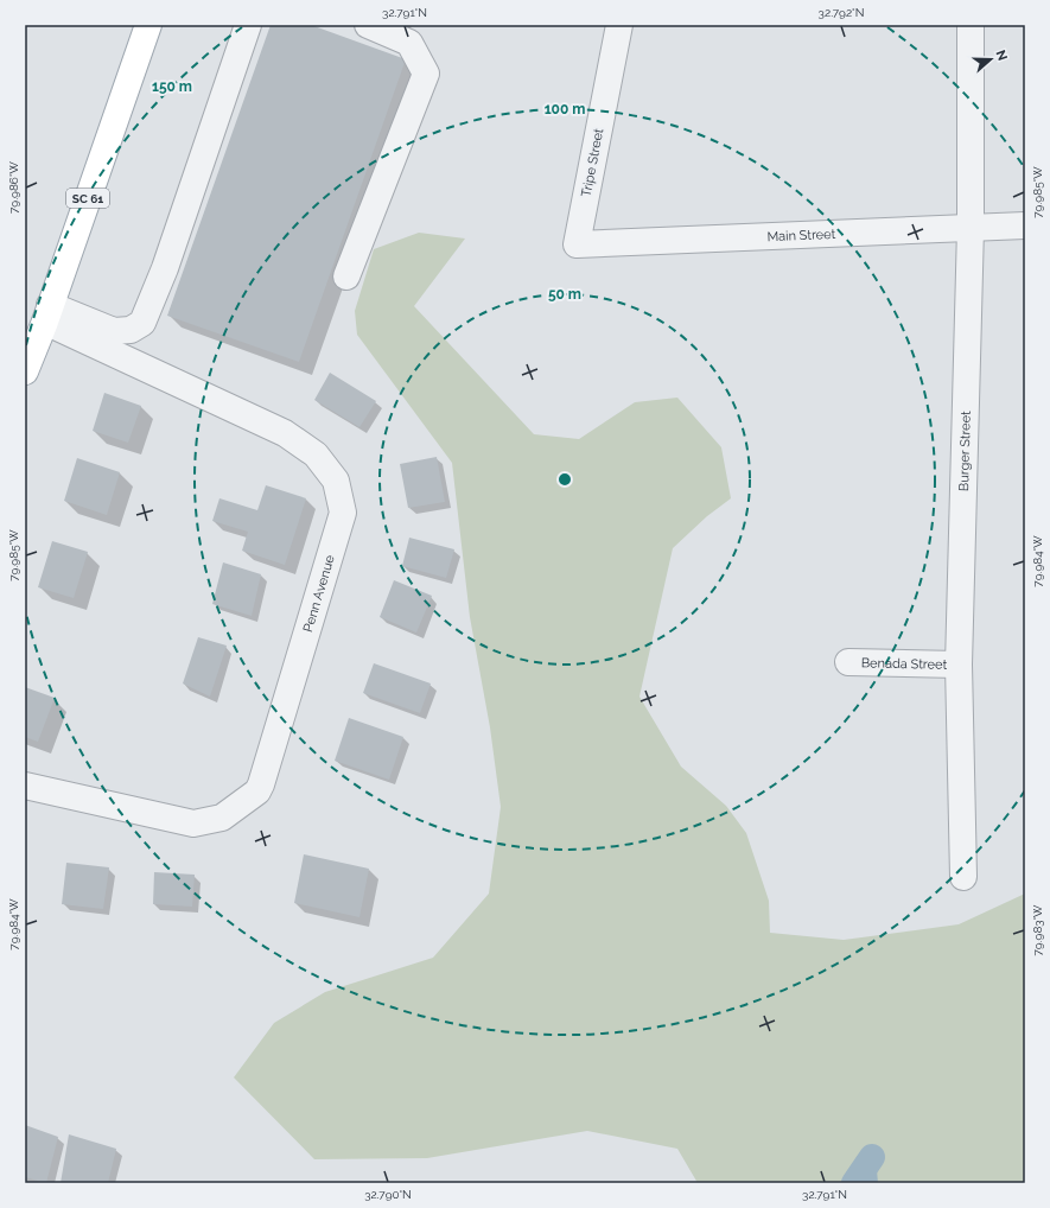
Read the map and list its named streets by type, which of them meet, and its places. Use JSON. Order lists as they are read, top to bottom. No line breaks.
{"streets":{"main road":["SC 61"],"street":["Tripe Street","Main Street","Burger Street","Penn Avenue","Benada Street"]},"crossings":[["Tripe Street","Main Street"],["SC 61","Penn Avenue"],["Main Street","Burger Street"],["Burger Street","Benada Street"]],"north":"right","coordinates":["32.791°N","32.792°N","79.986°W","79.985°W","79.984°W","79.983°W","32.790°N"],"rings":["150 m","100 m","50 m"]}
